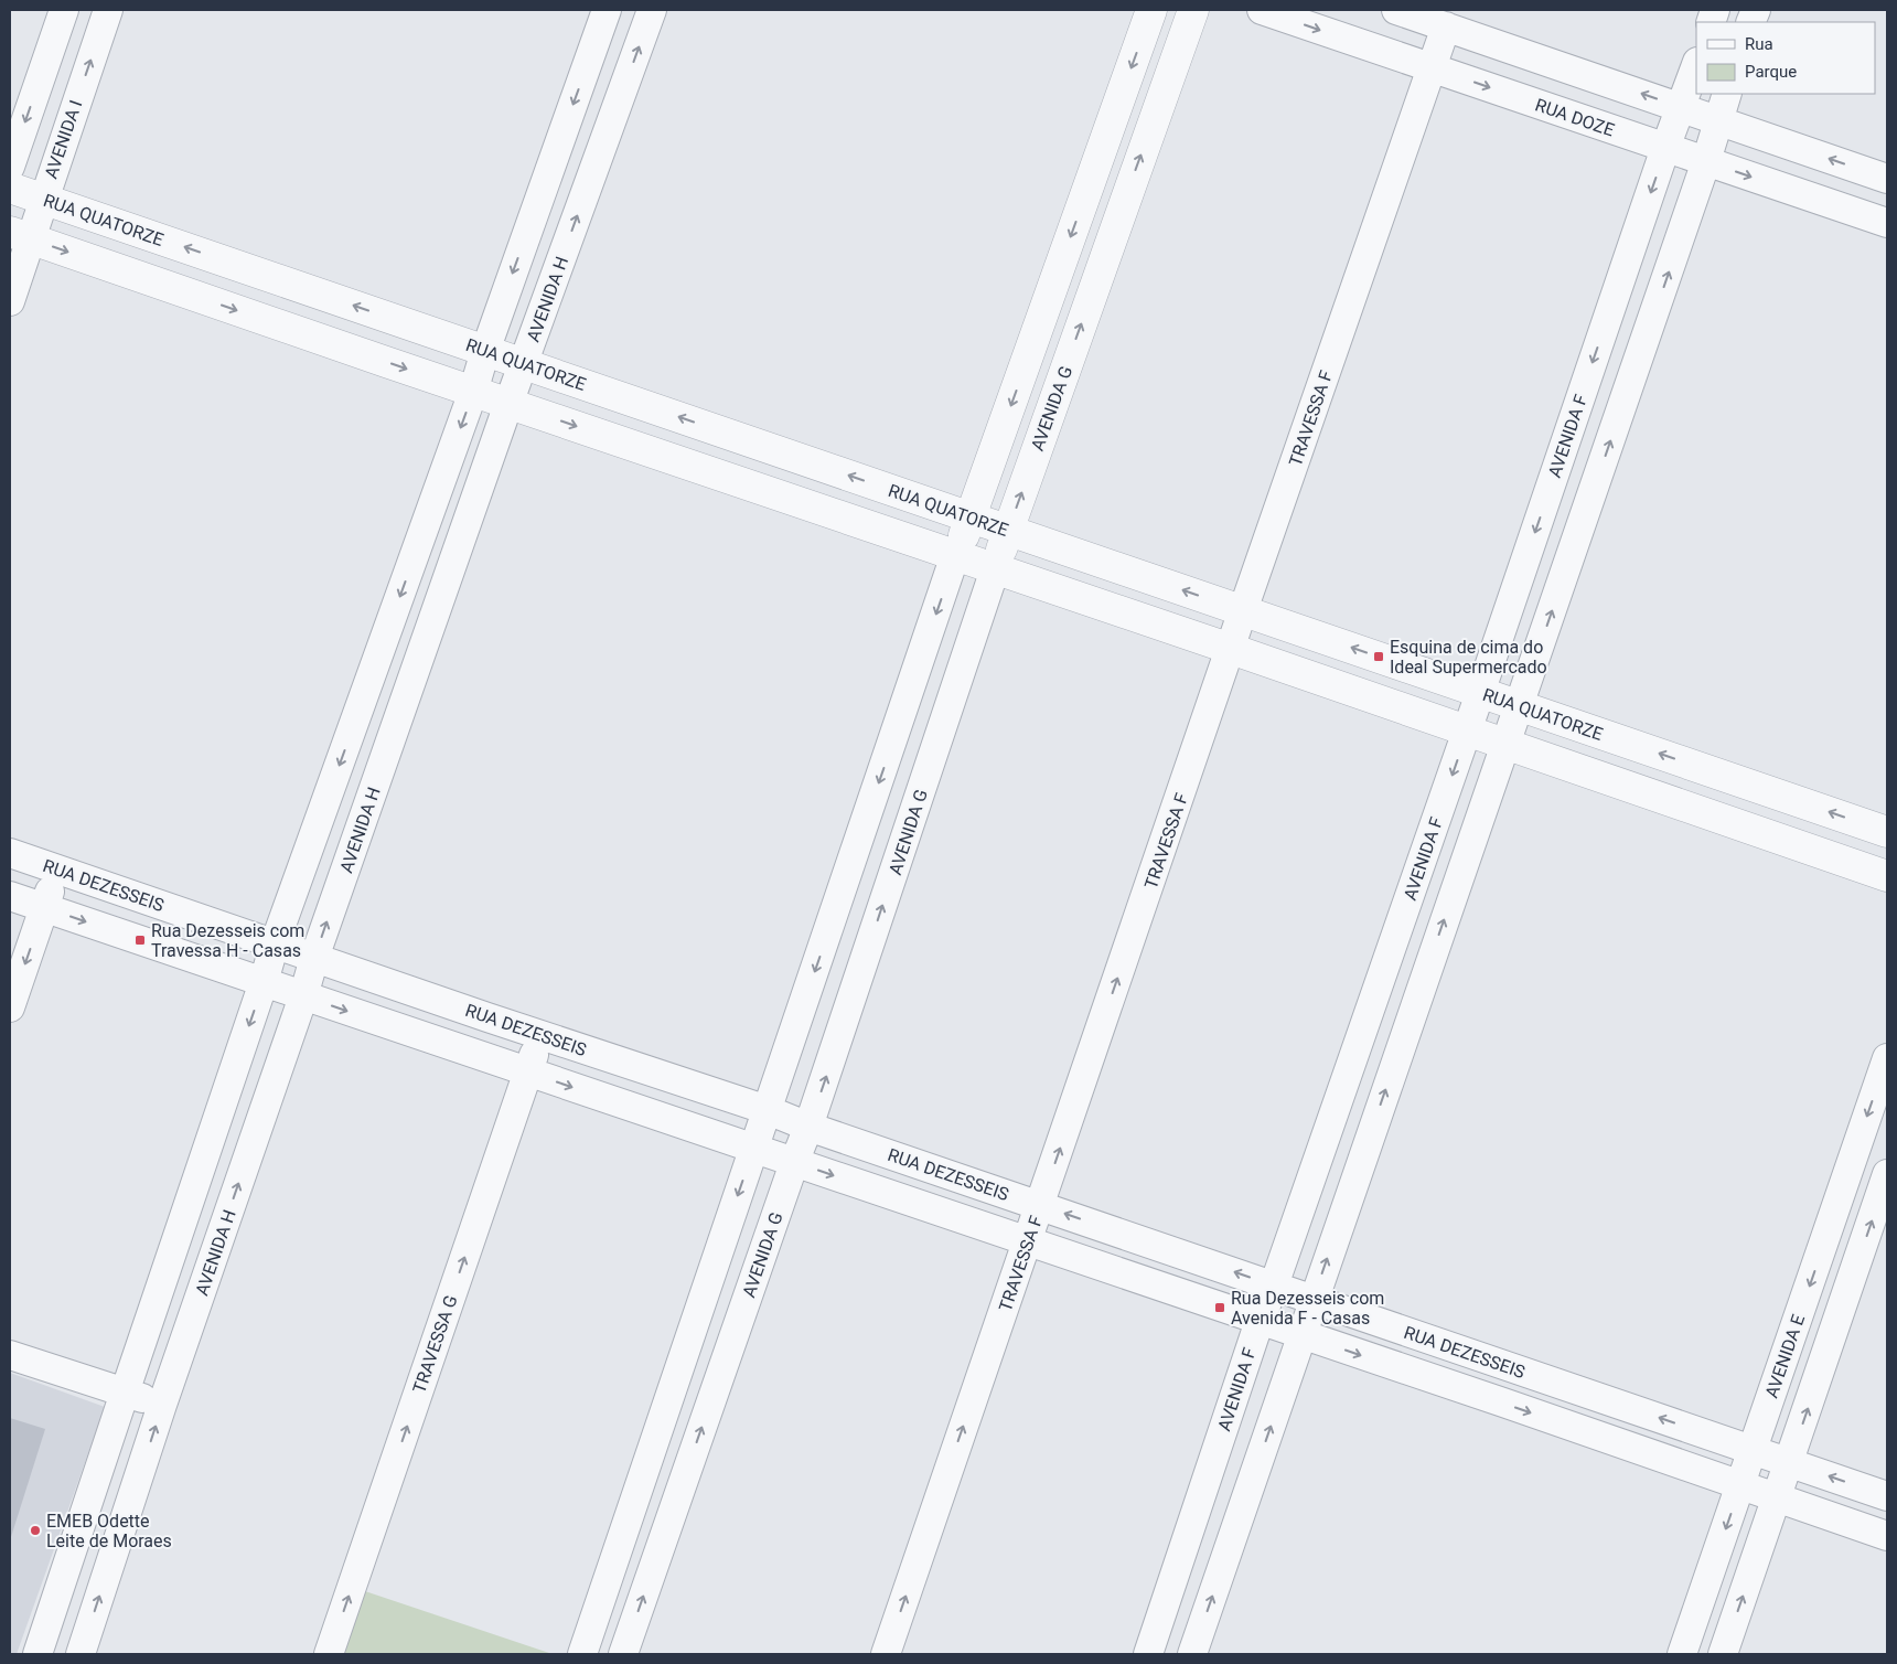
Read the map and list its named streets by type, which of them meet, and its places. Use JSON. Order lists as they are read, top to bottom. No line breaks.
{"streets":{"street":["RUA DOZE","AVENIDA I","RUA QUATORZE","AVENIDA H","AVENIDA G","TRAVESSA F","AVENIDA F","RUA DEZESSEIS","TRAVESSA G","AVENIDA E"]},"crossings":[["RUA DOZE","TRAVESSA F"],["RUA DOZE","AVENIDA F"],["AVENIDA I","RUA QUATORZE"],["RUA QUATORZE","AVENIDA H"],["RUA QUATORZE","AVENIDA G"],["RUA QUATORZE","TRAVESSA F"],["RUA QUATORZE","AVENIDA F"],["AVENIDA H","RUA DEZESSEIS"],["AVENIDA G","RUA DEZESSEIS"],["TRAVESSA F","RUA DEZESSEIS"],["AVENIDA F","RUA DEZESSEIS"],["RUA DEZESSEIS","TRAVESSA G"],["RUA DEZESSEIS","AVENIDA E"]],"one_way":["TRAVESSA F"],"places":{"transit":["Esquina de cima do Ideal Supermercado","Rua Dezesseis com Travessa H - Casas","Rua Dezesseis com Avenida F - Casas"],"other":["EMEB Odette Leite de Moraes"]},"legend":["Rua","Parque"]}
